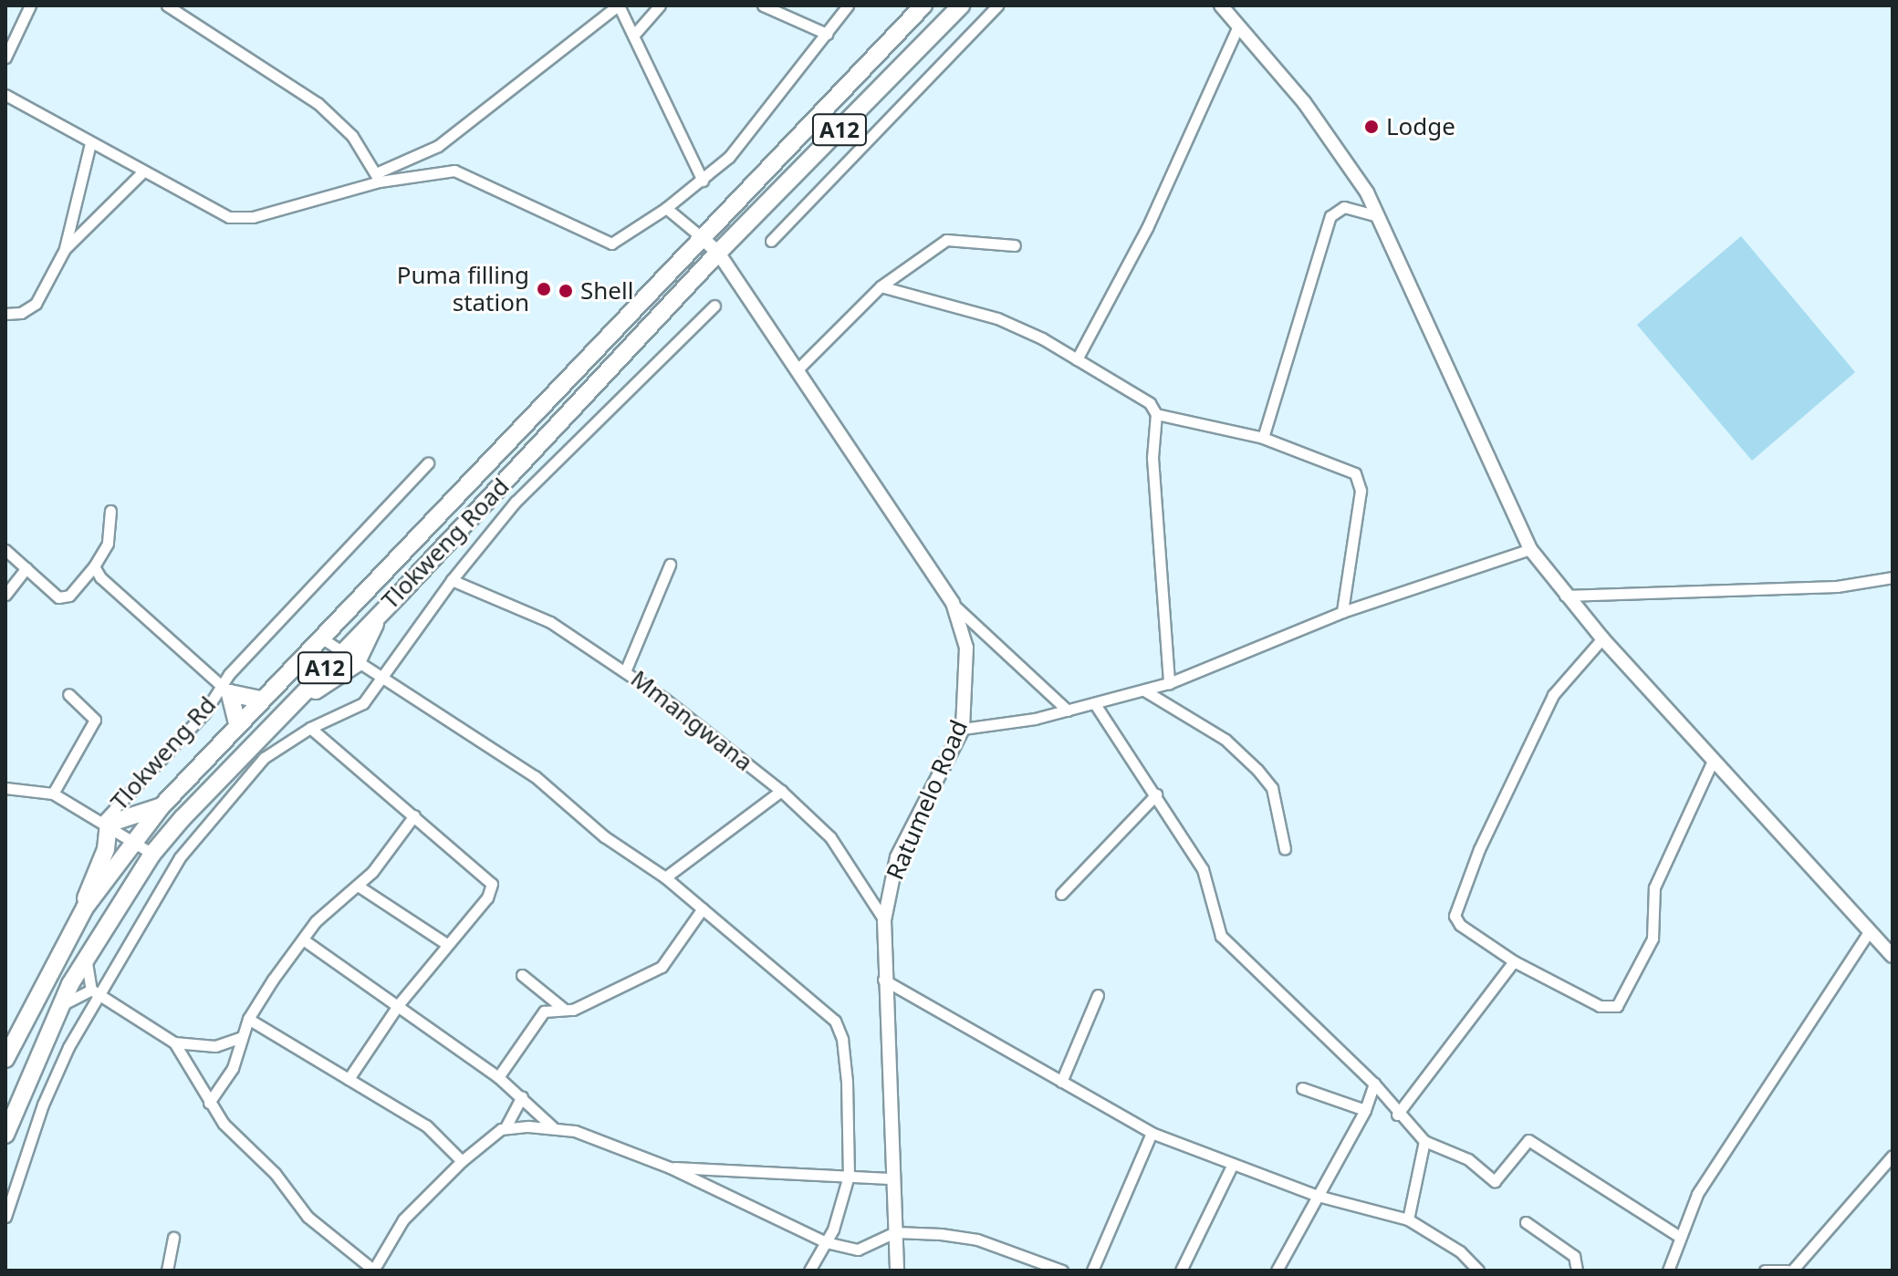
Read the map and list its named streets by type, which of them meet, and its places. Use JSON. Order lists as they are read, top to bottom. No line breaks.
{"streets":{"main road":["A12","Tlokweng Road"],"street":["Mmangwana","Tlokweng Rd","Ratumelo Road"]},"crossings":[["Tlokweng Road","Ratumelo Road"],["Mmangwana","Ratumelo Road"]],"places":["Lodge","Puma filling station","Shell"]}
